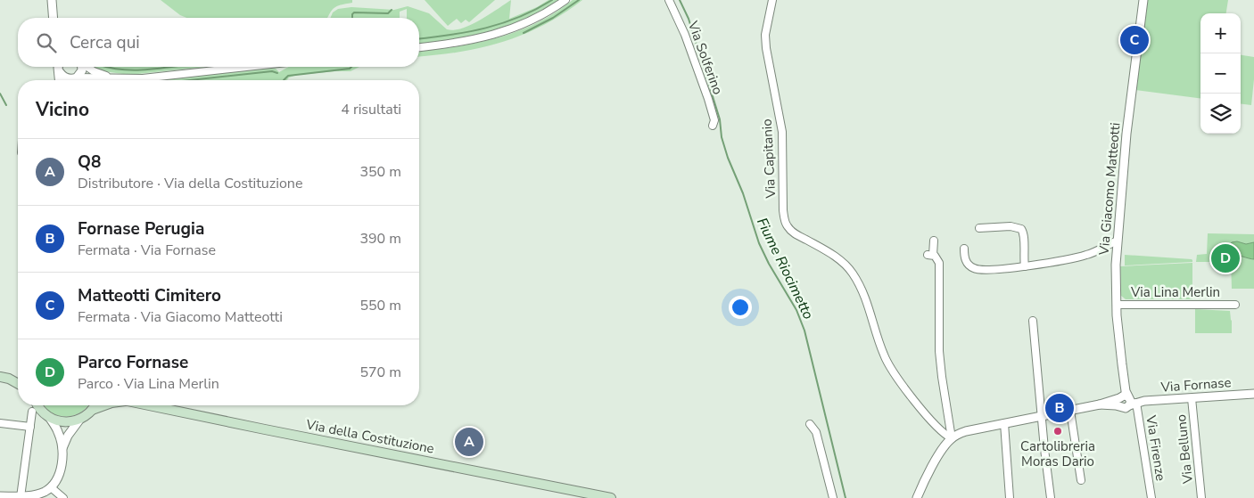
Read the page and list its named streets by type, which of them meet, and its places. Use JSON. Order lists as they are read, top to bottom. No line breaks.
{"streets":{"main road":["Via della Costituzione"],"street":["Via Solferino","Via Capitanio","Via Giacomo Matteotti","Via Lina Merlin","Via Fornase","Via Firenze","Via Belluno"]},"crossings":[["Via Capitanio","Via Fornase"],["Via Giacomo Matteotti","Via Lina Merlin"],["Via Giacomo Matteotti","Via Fornase"],["Via Giacomo Matteotti","Via Firenze"],["Via Fornase","Via Firenze"],["Via Fornase","Via Belluno"]],"water":["Fiume Riocimetto"],"places":["Cartolibreria Moras Dario"],"page":{"map_buttons":["+","−"],"search":"Cerca qui","pins":["C","D","B","A"],"heading":["Vicino","4 risultati"],"list":[{"mark":"A","name":"Q8","note":"Distributore · Via della Costituzione","value":"350 m"},{"mark":"B","name":"Fornase Perugia","note":"Fermata · Via Fornase","value":"390 m"},{"mark":"C","name":"Matteotti Cimitero","note":"Fermata · Via Giacomo Matteotti","value":"550 m"},{"mark":"D","name":"Parco Fornase","note":"Parco · Via Lina Merlin","value":"570 m"}]}}
